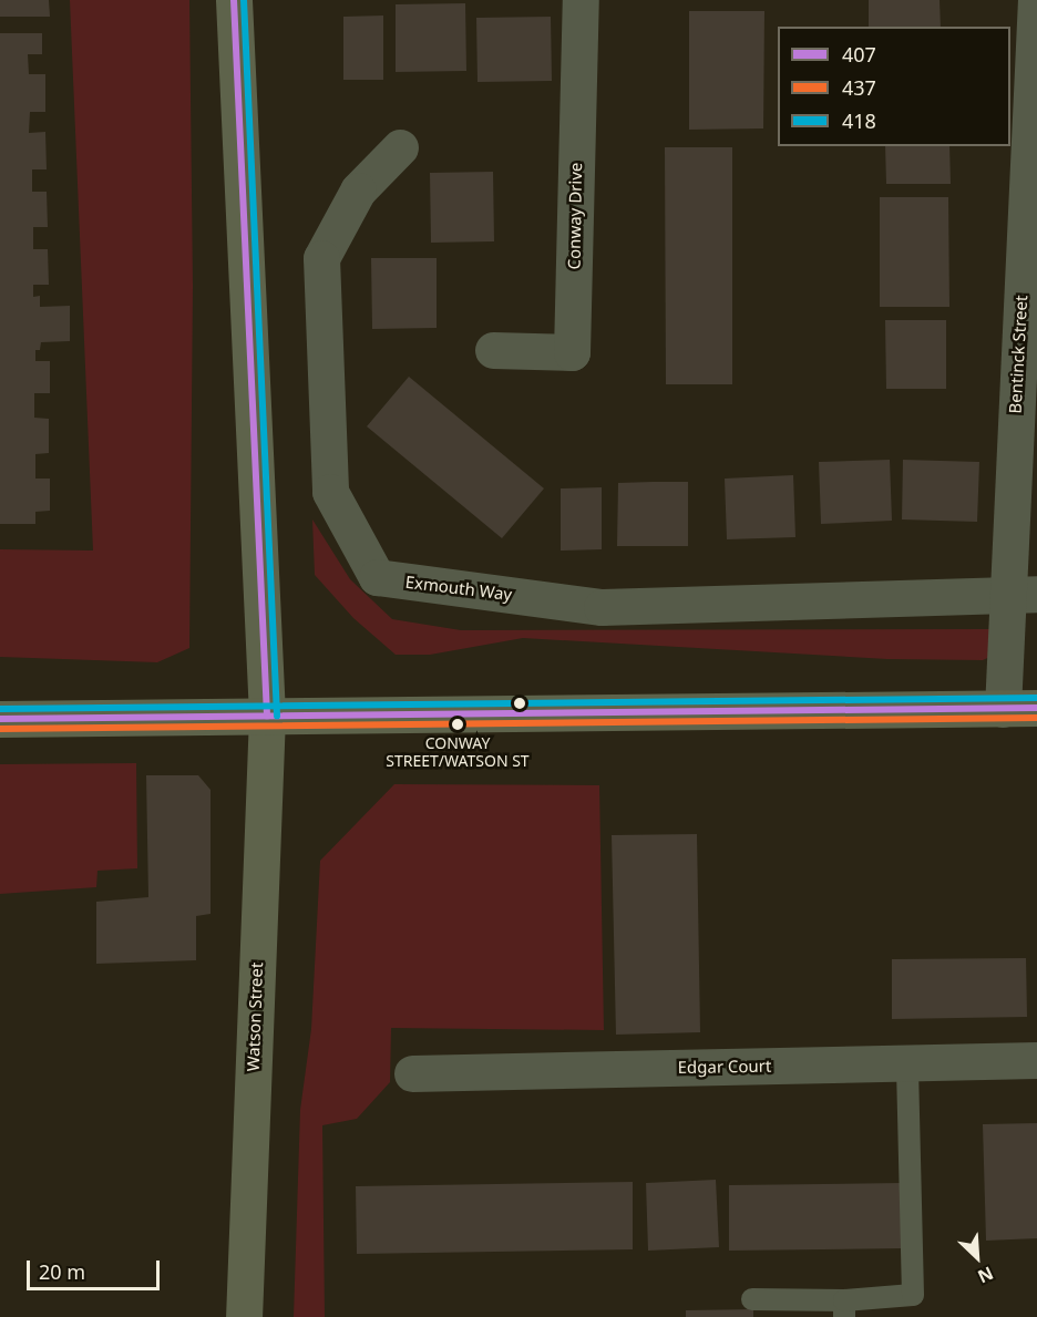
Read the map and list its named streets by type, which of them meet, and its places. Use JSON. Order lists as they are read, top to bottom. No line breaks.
{"streets":{"main road":["Watson Street"],"street":["Conway Drive","Bentinck Street","Exmouth Way","Edgar Court"]},"crossings":[["Bentinck Street","Exmouth Way"]],"places":["CONWAY STREET/WATSON ST"],"lines":["transit line 407","transit line 418","transit line 437"],"legend":["407","437","418"],"scale_bar":"20 m","north":"bottom right"}
